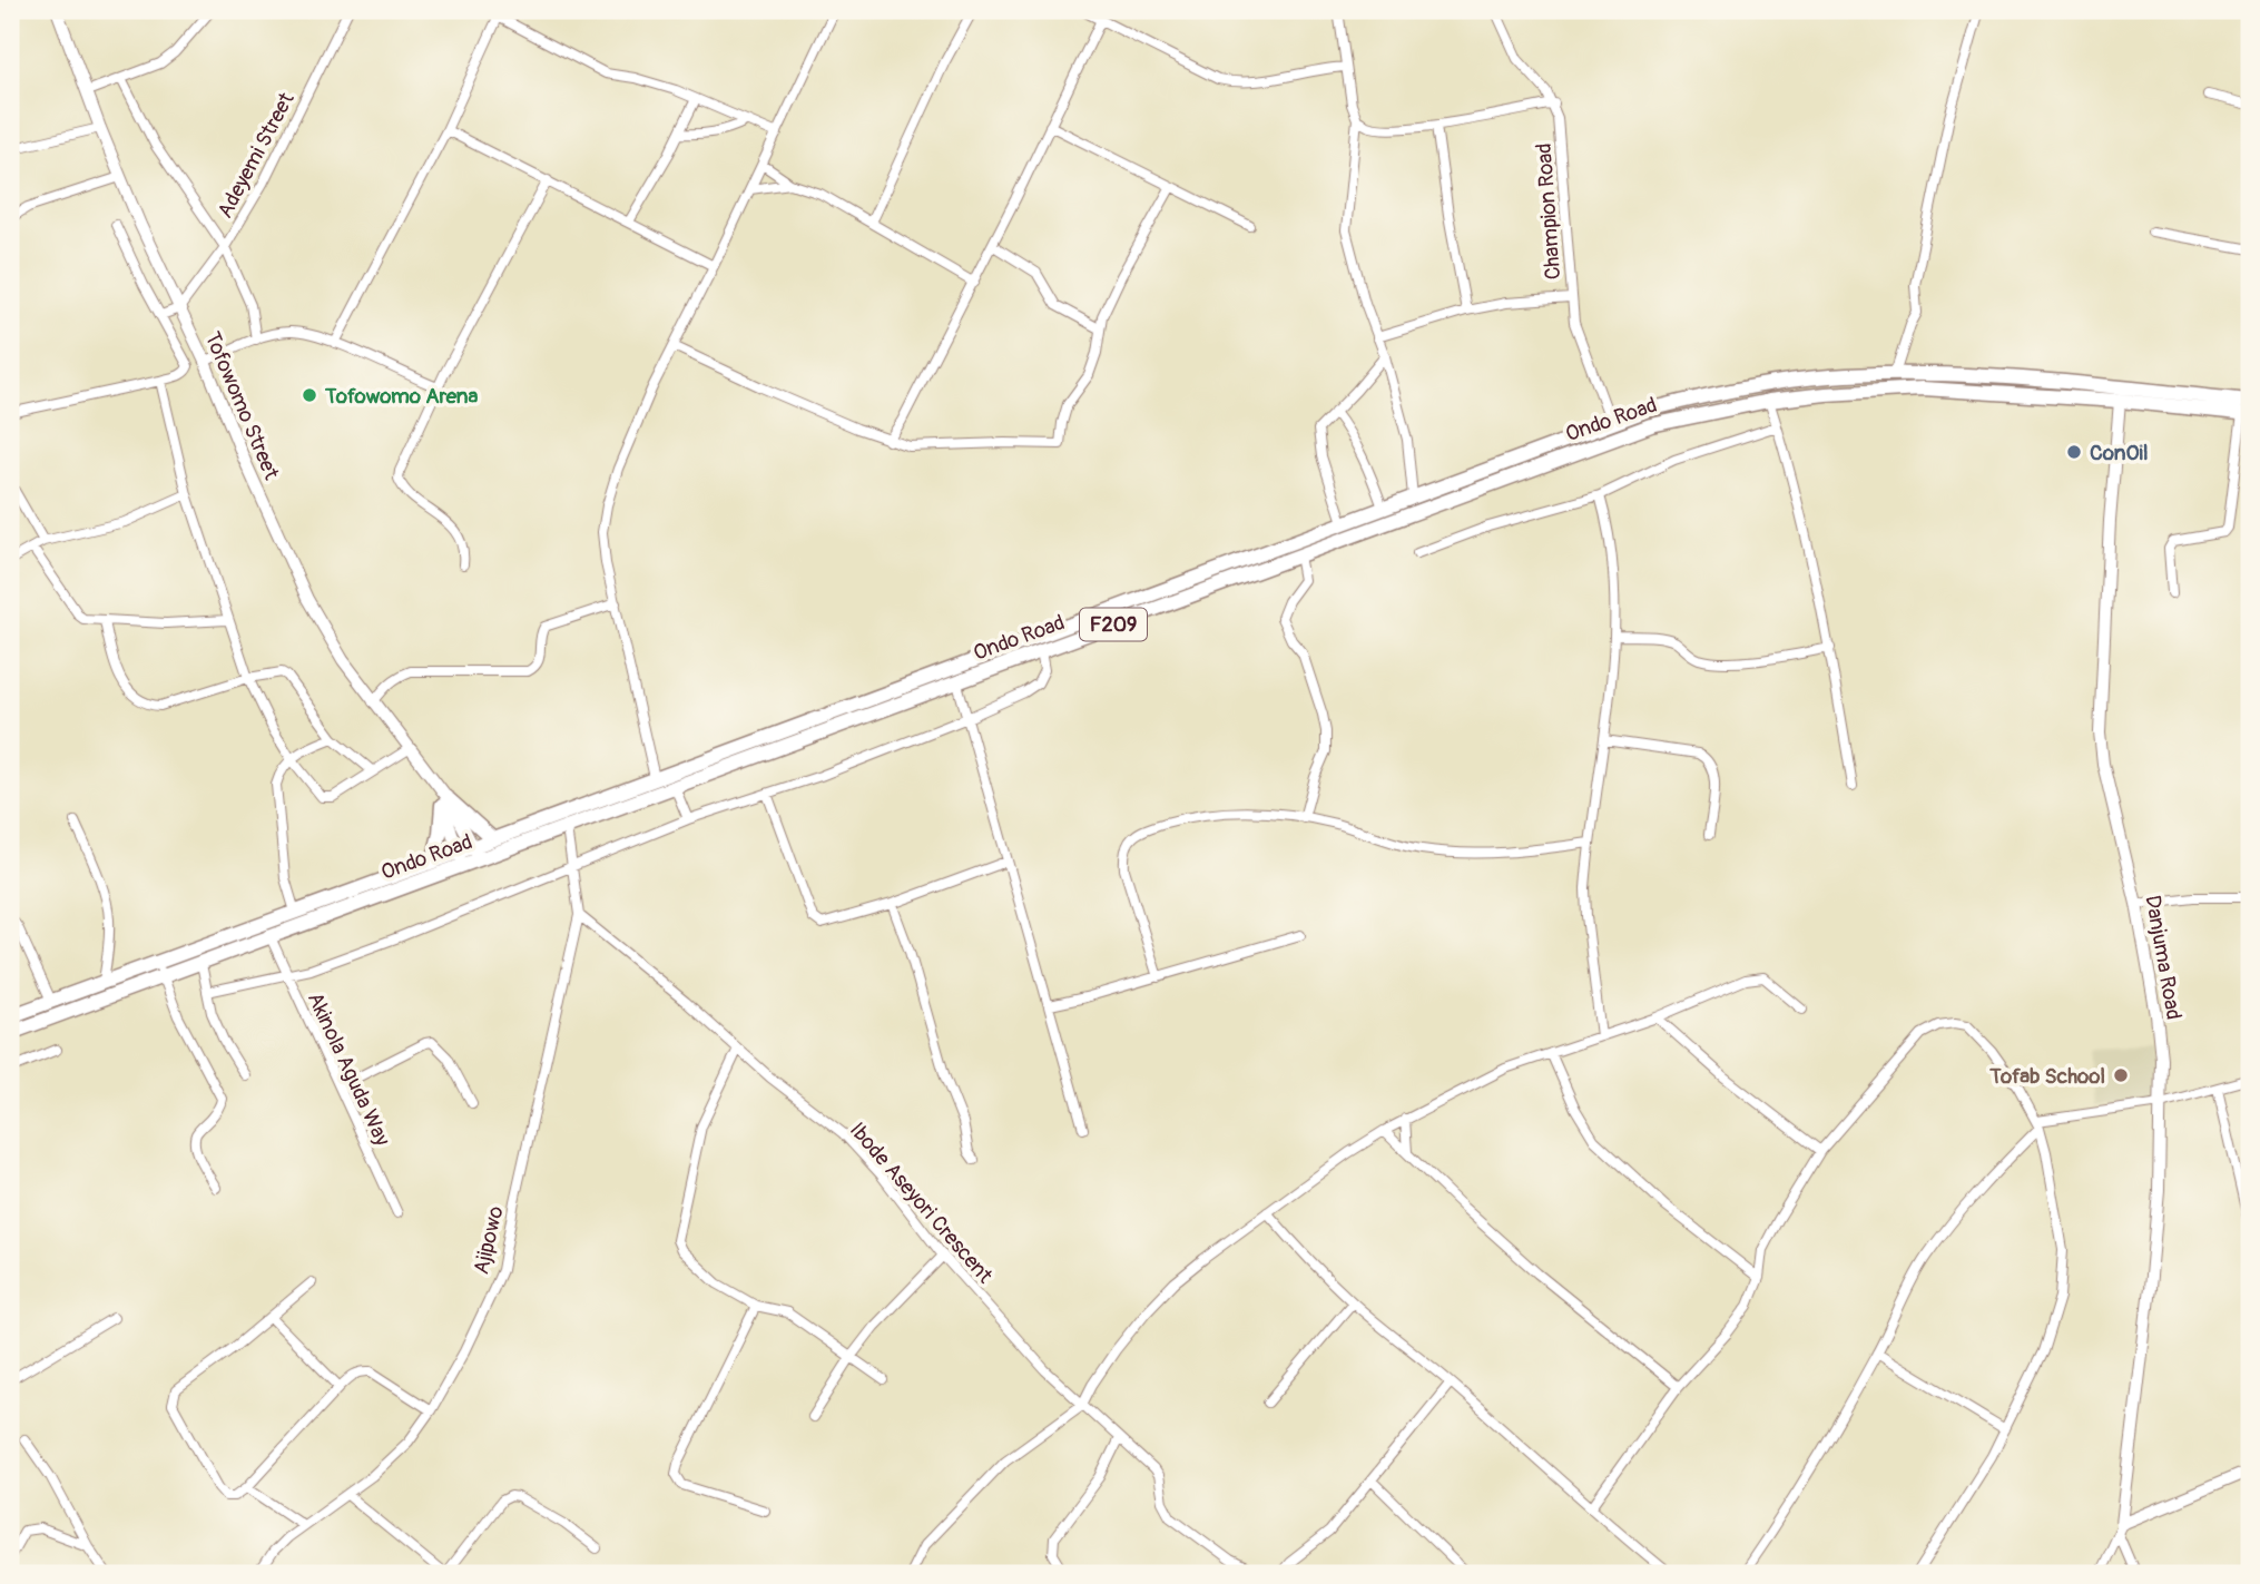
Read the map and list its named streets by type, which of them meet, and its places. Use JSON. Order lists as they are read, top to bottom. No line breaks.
{"streets":{"main road":["Ondo Road","F209"],"street":["Adeyemi Street","Champion Road","Tofowomo Street","Danjuma Road","Akinola Aguda Way","Ibode Aseyori Crescent","Ajipowo"]},"crossings":[["Adeyemi Street","Tofowomo Street"],["Champion Road","Ondo Road"],["Tofowomo Street","Ondo Road"],["Ondo Road","Danjuma Road"],["Ondo Road","Akinola Aguda Way"],["Ondo Road","Ajipowo"],["Ibode Aseyori Crescent","Ajipowo"]],"places":["Tofowomo Arena","ConOil","Tofab School"]}
